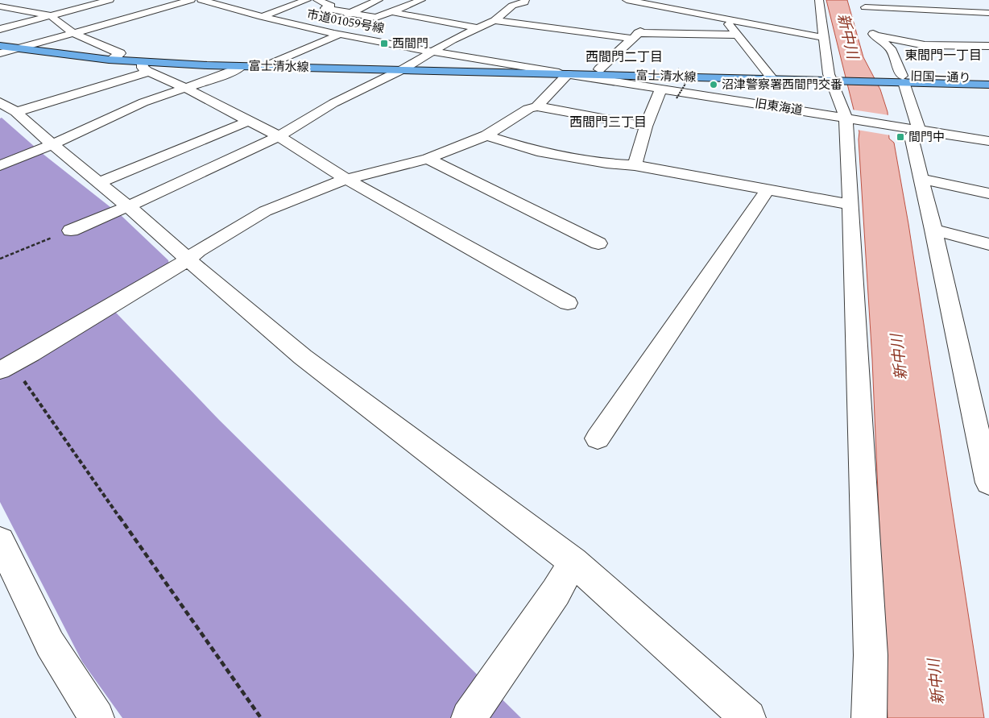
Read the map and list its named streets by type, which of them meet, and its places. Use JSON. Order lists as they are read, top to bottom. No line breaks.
{"streets":{"main road":["富士清水線","旧国一通り"],"street":["市道01059号線","旧東海道"]},"crossings":[["市道01059号線","富士清水線"],["市道01059号線","旧東海道"],["富士清水線","旧国一通り"],["富士清水線","旧東海道"]],"districts":["東間門一丁目","西間門二丁目","西間門三丁目"],"water":["新中川"],"places":{"transit":["西間門","間門中"],"other":["沼津警察署西間門交番"]}}
